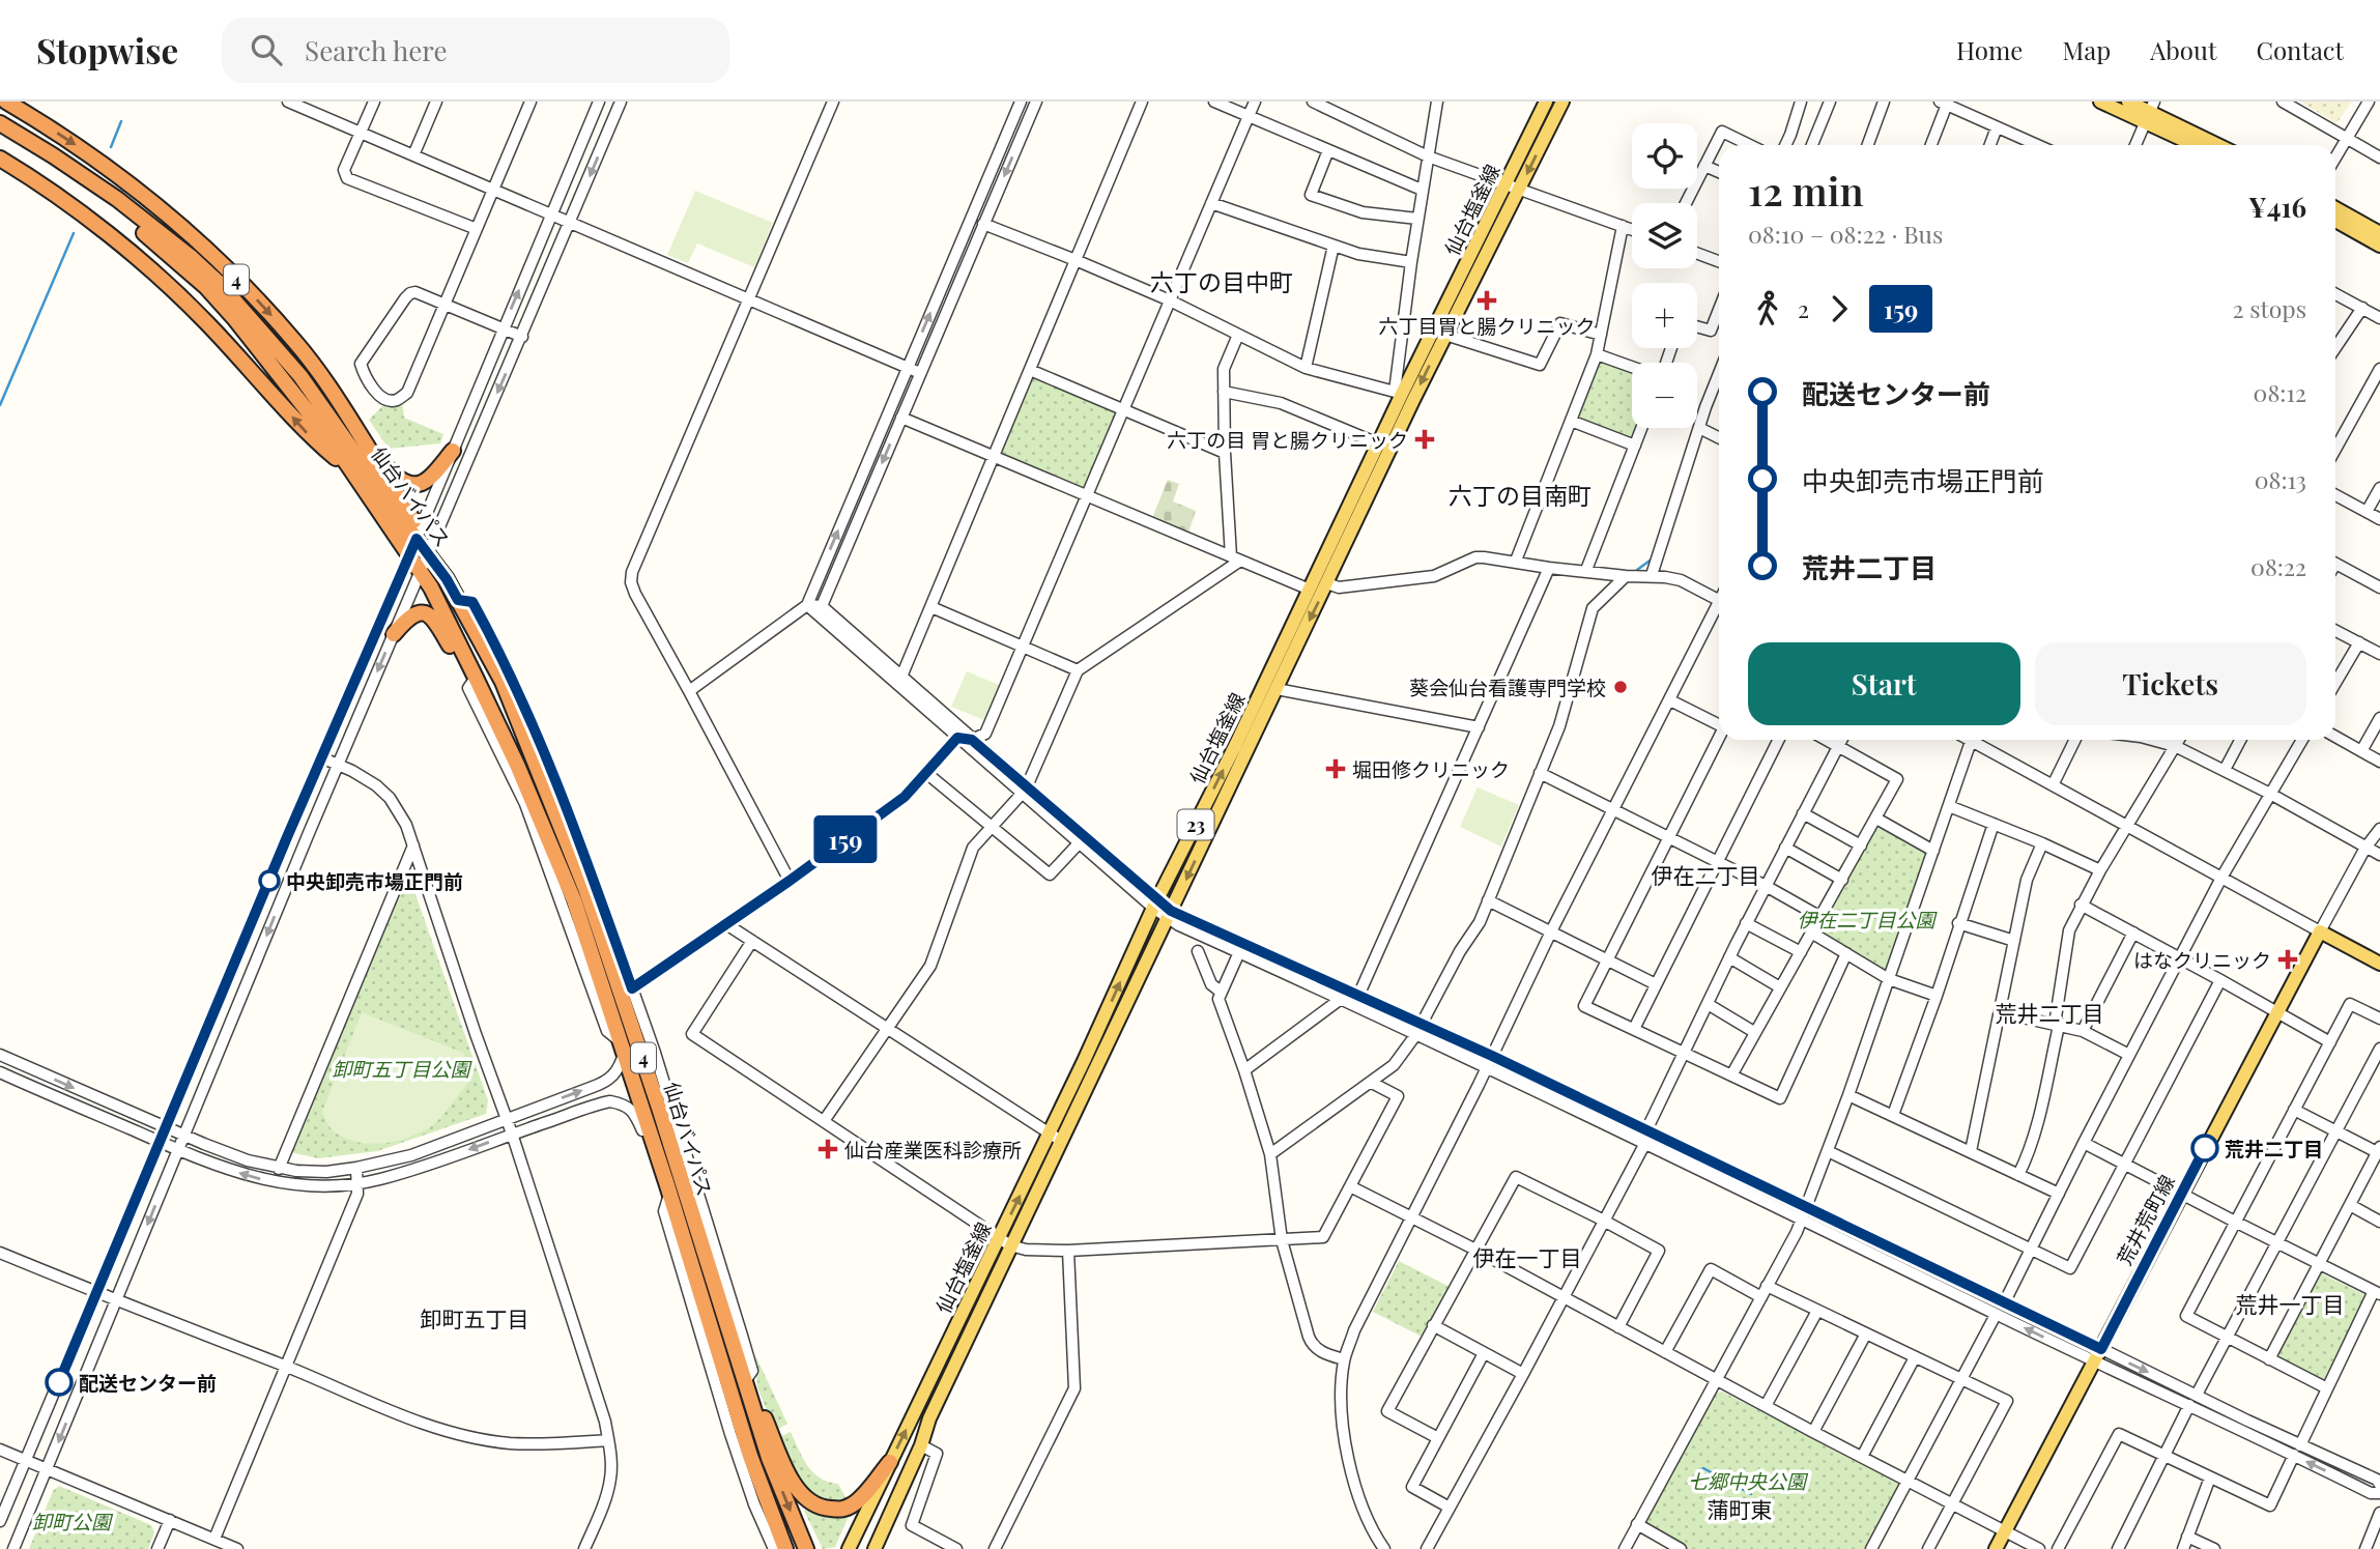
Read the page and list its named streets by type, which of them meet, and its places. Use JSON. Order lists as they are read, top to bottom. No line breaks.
{"streets":{"highway":["4","仙台バイパス"],"main road":["仙台塩釜線","23","荒井荒町線"]},"crossings":[["4","仙台バイパス"]],"districts":["六丁の目中町","六丁の目南町","伊在二丁目","荒井二丁目","伊在一丁目","荒井一丁目","卸町五丁目","蒲町東"],"parks":["伊在二丁目公園","卸町五丁目公園","七郷中央公園","卸町公園"],"places":{"health":["六丁目胃と腸クリニック","六丁の目 胃と腸クリニック","堀田修クリニック","はなクリニック","仙台産業医科診療所"],"other":["葵会仙台看護専門学校","中央卸売市場正門前","荒井二丁目","配送センター前"]},"lines":["bus line 159"],"page":{"header":"Stopwise","search":"Search here","nav":["Home","Map","About","Contact"],"on_map":"159","map_buttons":["+","−"],"heading":["12 min","08:10 – 08:22 · Bus","¥416"],"legs":["2","159","2 stops"],"list":[{"name":"配送センター前","value":"08:12"},{"name":"中央卸売市場正門前","value":"08:13"},{"name":"荒井二丁目","value":"08:22"}],"buttons":["Start","Tickets"]}}
